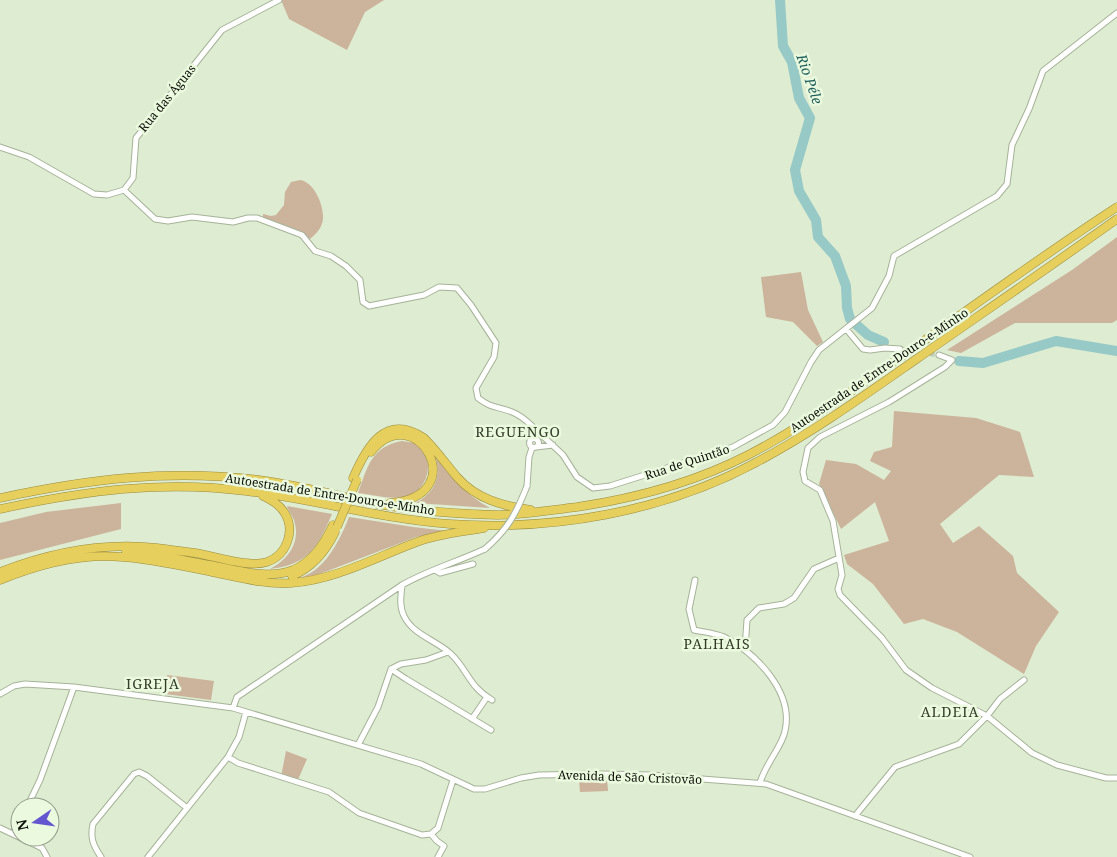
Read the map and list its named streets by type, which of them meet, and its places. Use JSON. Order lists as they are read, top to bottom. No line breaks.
{"streets":{"highway":["Autoestrada de Entre-Douro-e-Minho"],"street":["Rua das Águas","Rua de Quintão","Avenida de São Cristovão"]},"crossings":[["Rua das Águas","Rua de Quintão"]],"districts":["REGUENGO","PALHAIS","IGREJA","ALDEIA"],"water":["Rio Péle"],"north":"left"}
